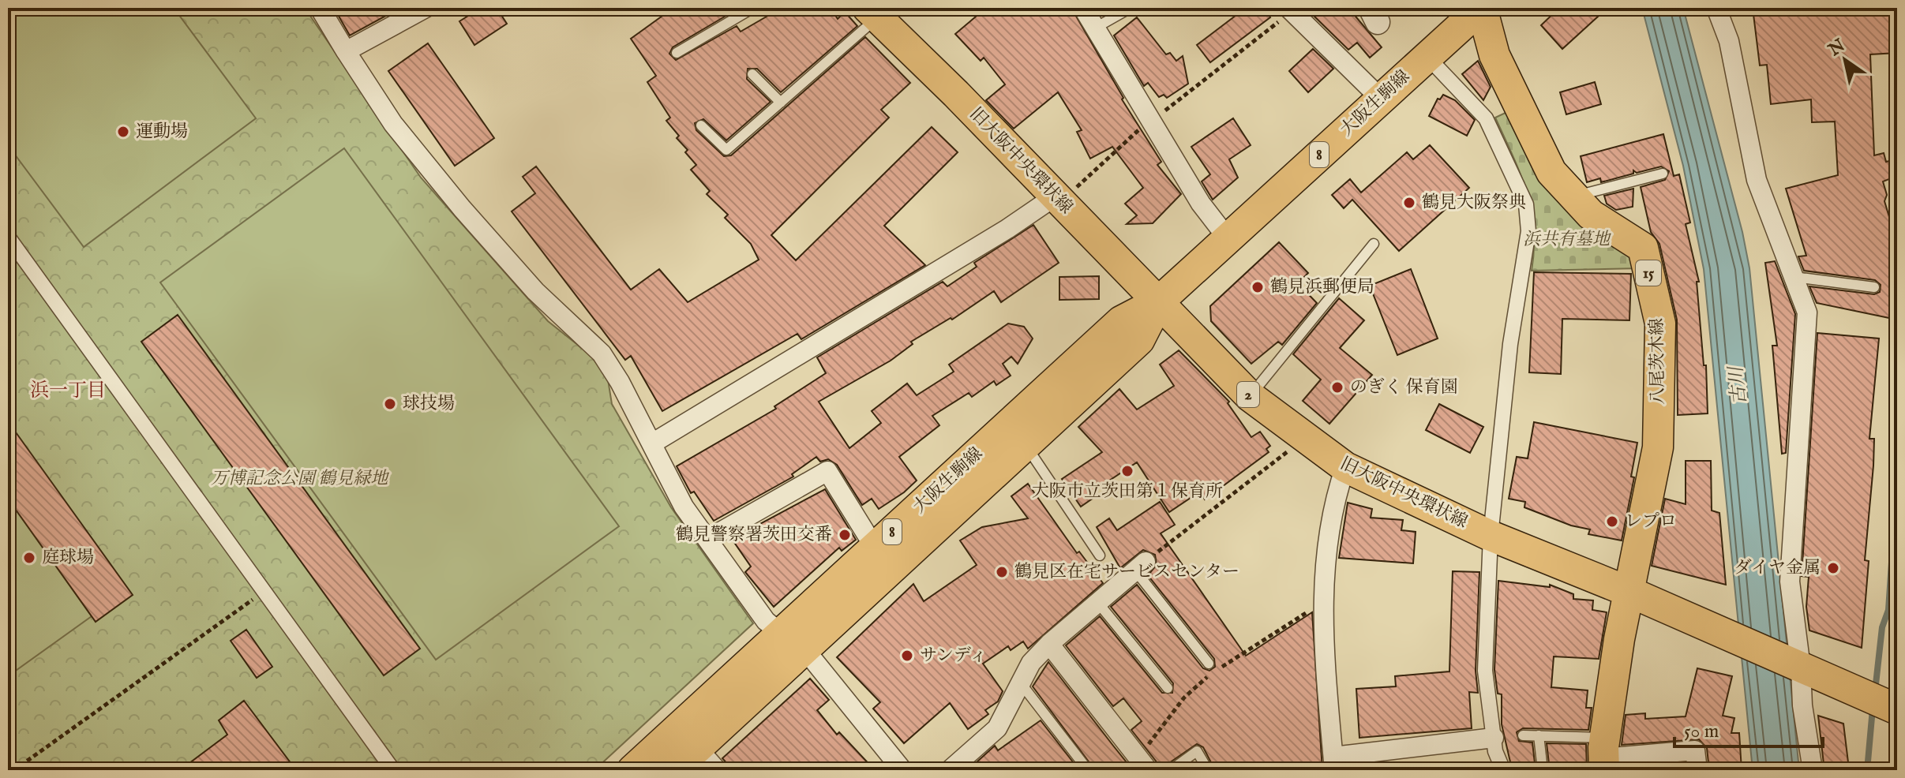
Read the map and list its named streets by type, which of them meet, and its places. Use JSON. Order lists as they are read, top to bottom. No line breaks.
{"streets":{"main road":["大阪生駒線","8","旧大阪中央環状線","15","八尾茨木線","2"]},"crossings":[["大阪生駒線","旧大阪中央環状線"],["大阪生駒線","八尾茨木線"],["旧大阪中央環状線","八尾茨木線"]],"districts":["浜一丁目"],"water":["古川"],"parks":["浜共有墓地","万博記念公園 鶴見緑地"],"places":["運動場","鶴見大阪祭典","鶴見浜郵便局","のぎく 保育園","球技場","大阪市立茨田第１保育所","レプロ","鶴見警察署茨田交番","庭球場","ダイヤ金属","鶴見区在宅サービスセンター","サンディ"],"scale_bar":"50 m","north":"top left"}
